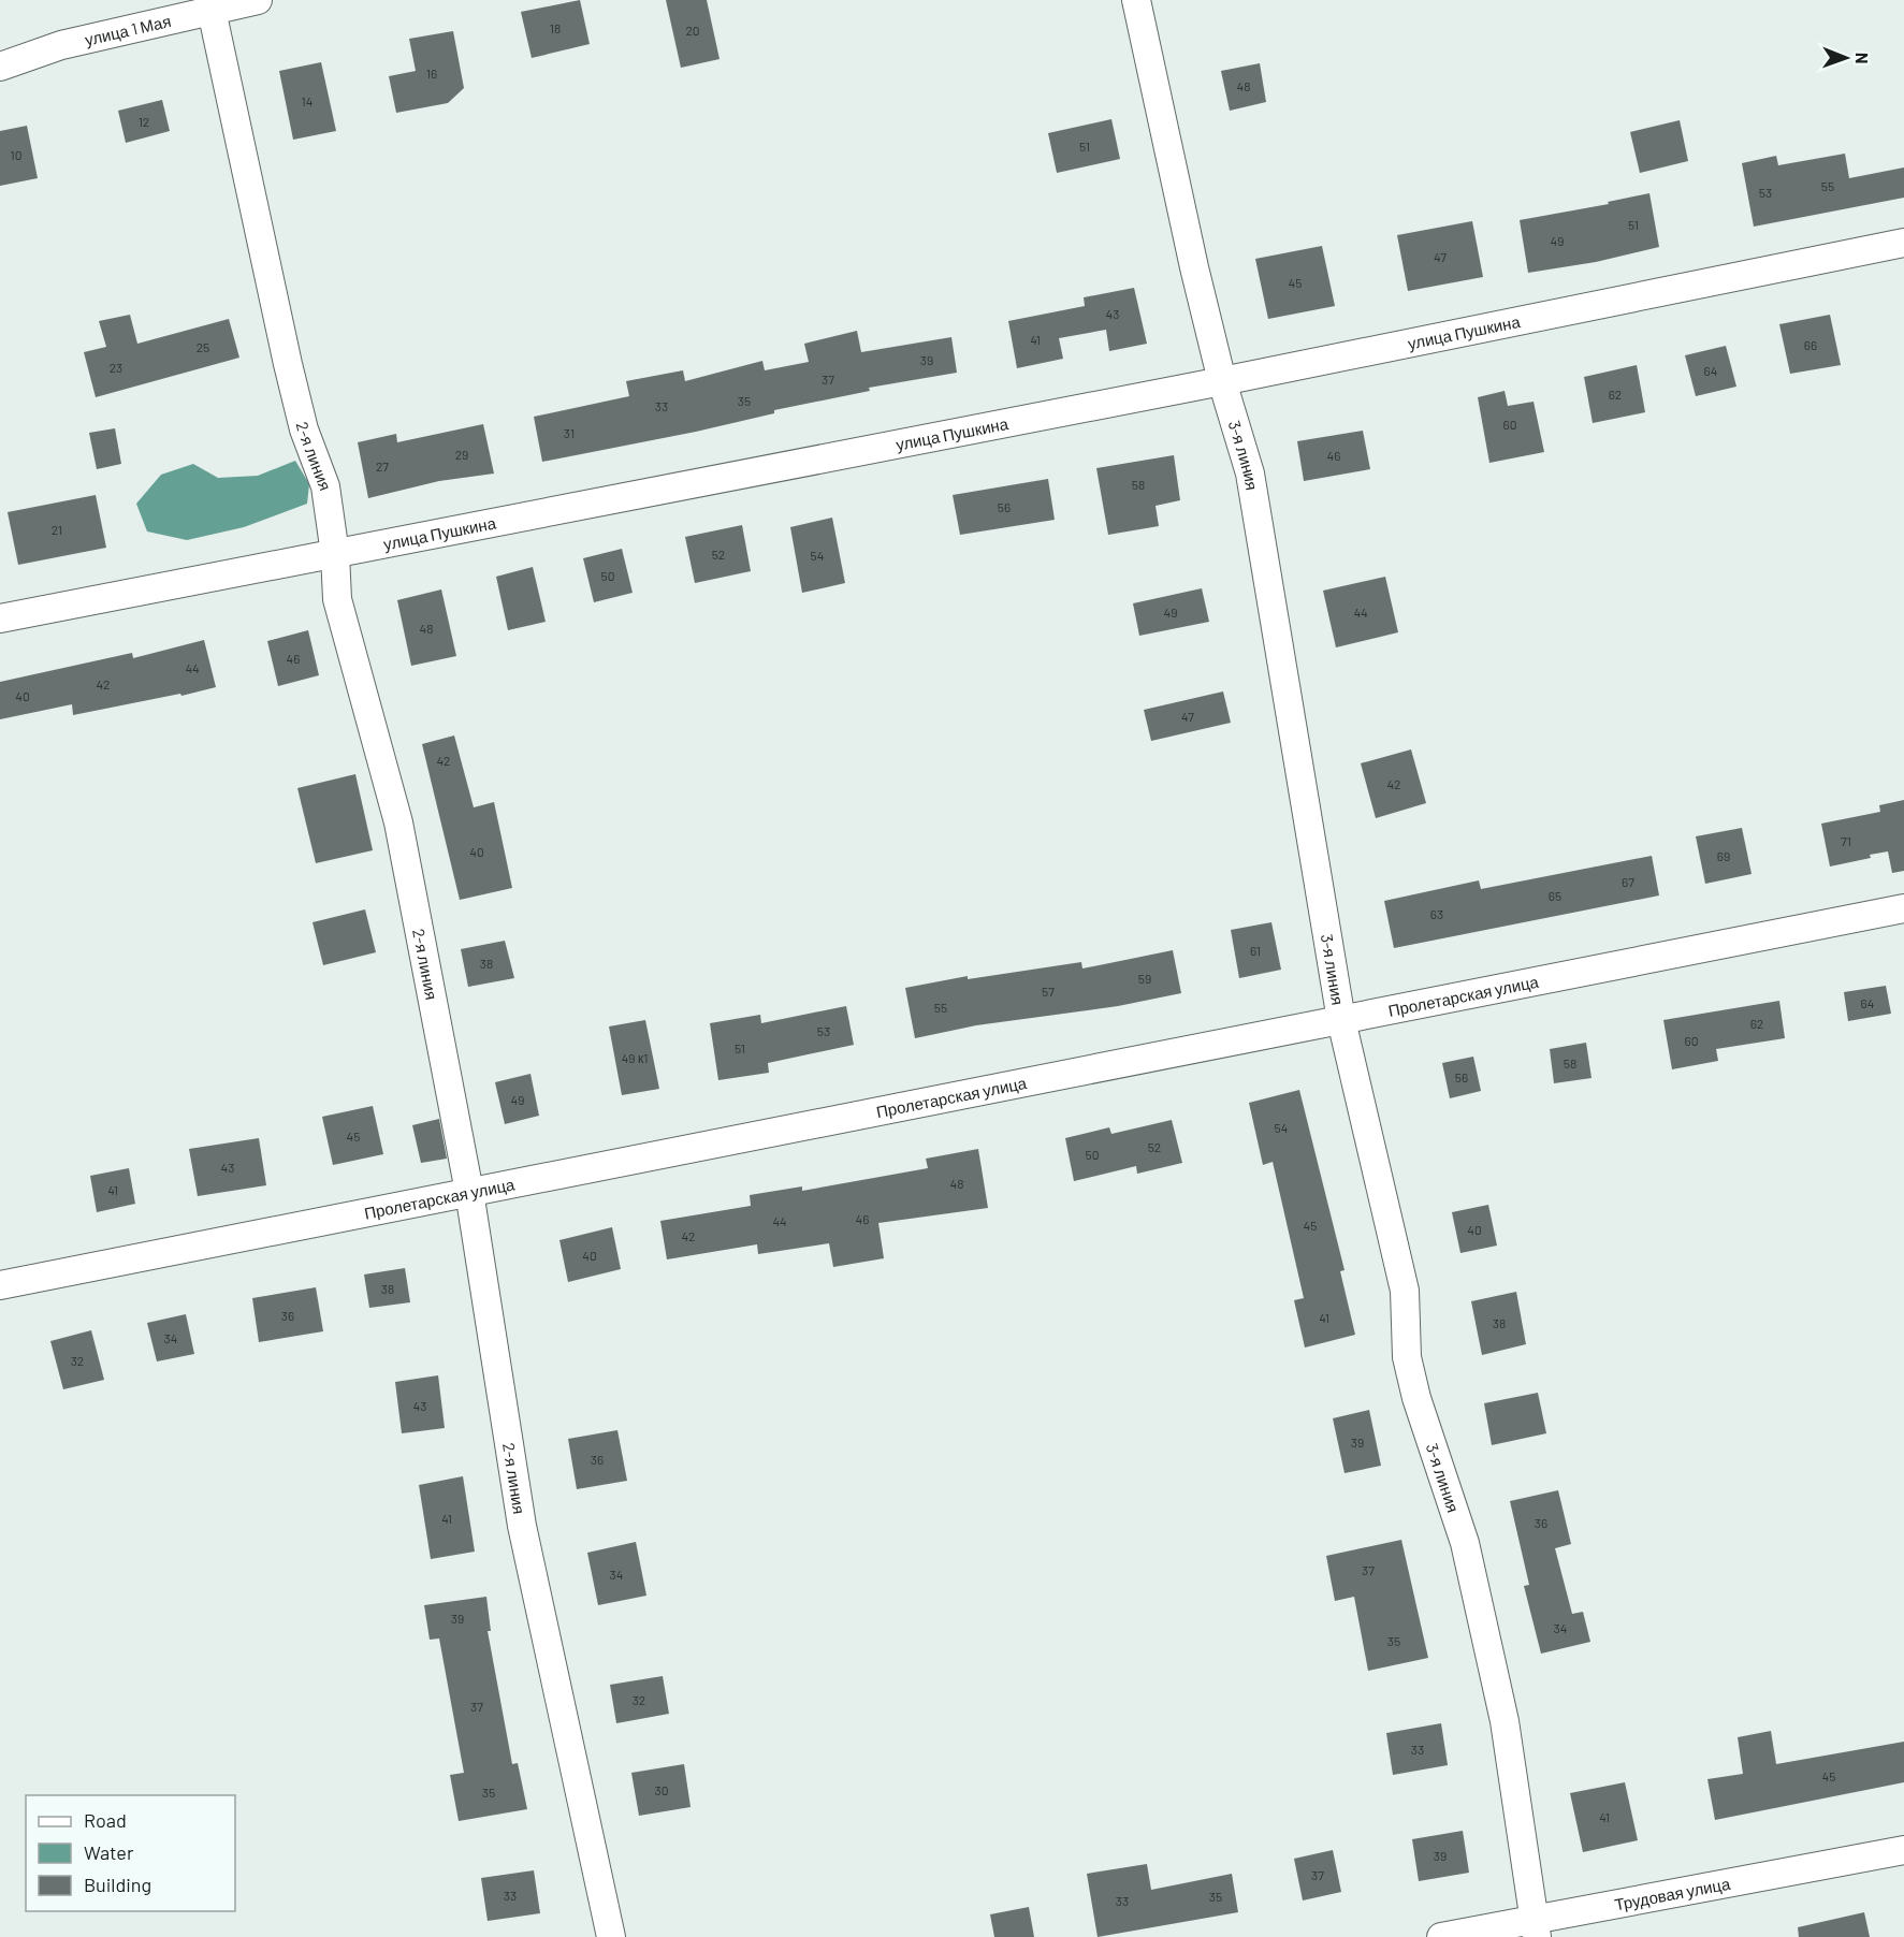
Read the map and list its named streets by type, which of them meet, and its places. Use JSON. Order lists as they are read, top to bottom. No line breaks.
{"streets":{"street":["улица 1 Мая","улица Пушкина","2-я линия","3-я линия","Пролетарская улица","Трудовая улица"]},"crossings":[["улица 1 Мая","2-я линия"],["улица Пушкина","2-я линия"],["улица Пушкина","3-я линия"],["2-я линия","Пролетарская улица"],["3-я линия","Пролетарская улица"],["3-я линия","Трудовая улица"]],"house_numbers":["18","20","16","48","14","12","51","10","55","53","51","49","47","45","43","41","66","25","39","23","64","37","62","35","33","60","31","29","46","27","58","56","21","52","54","50","49","44","48","46","44","42","40","47","42","42","71","40","69","67","65","63","61","38","59","57","64","55","62","53","60","51","49 к1","58","56","49","54","45","52","50","43","48","41","46","44","45","40","42","40","38","36","41","38","34","32","43","39","36","41","36","37","34","39","34","35","32","37","33","45","30","35","41","39","37","33","35","33"],"legend":["Road","Water","Building"],"north":"right"}
